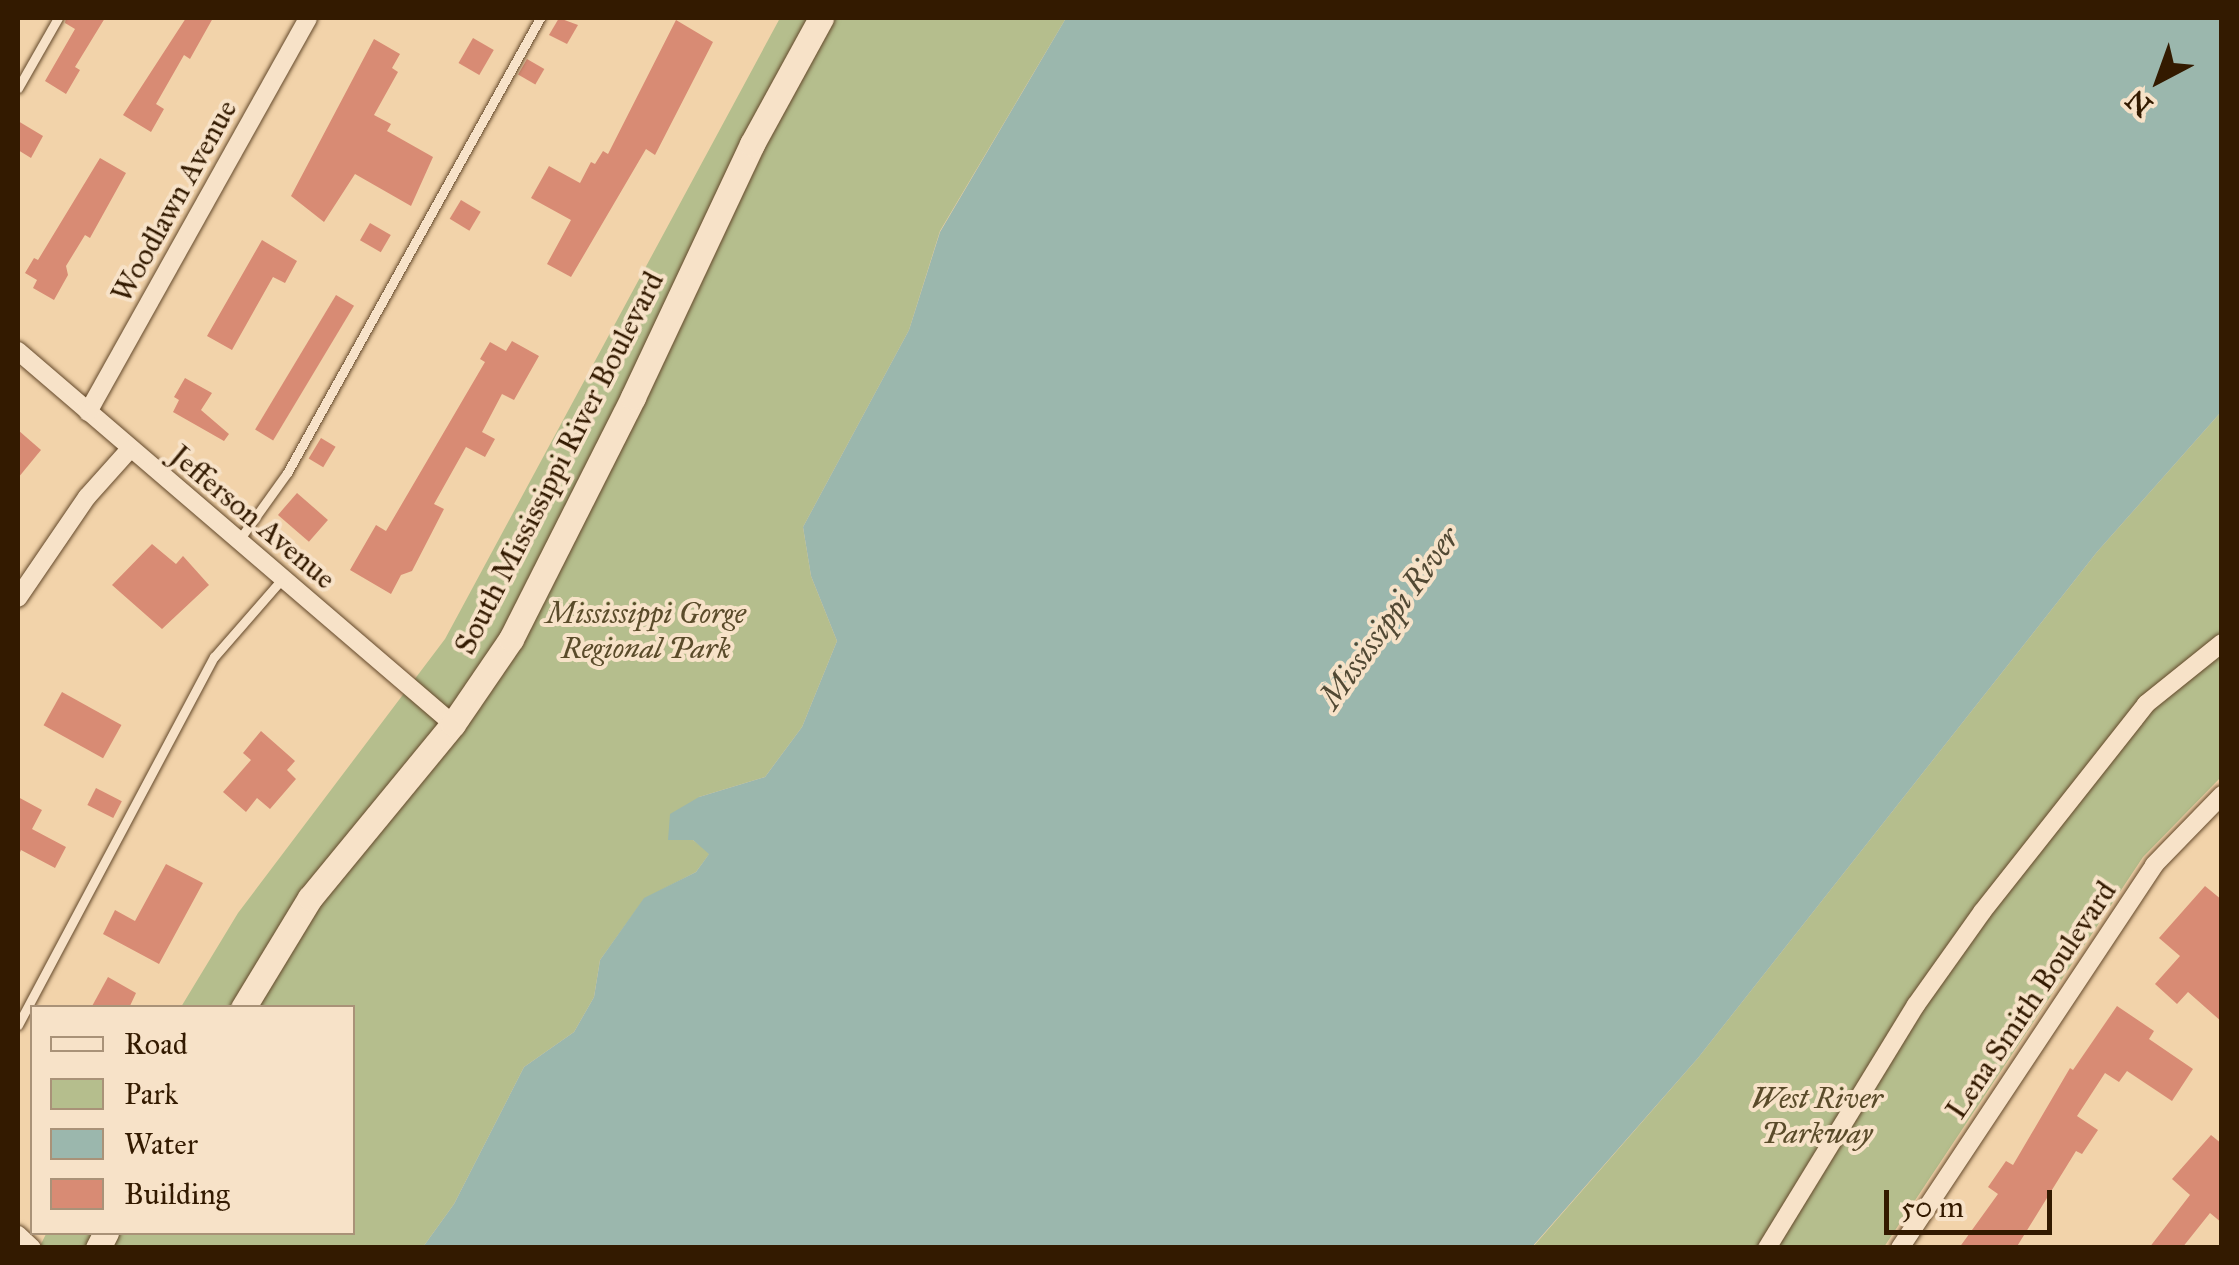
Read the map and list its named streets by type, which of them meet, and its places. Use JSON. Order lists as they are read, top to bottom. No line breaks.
{"streets":{"street":["Woodlawn Avenue","South Mississippi River Boulevard","Jefferson Avenue","Lena Smith Boulevard"]},"crossings":[["Woodlawn Avenue","Jefferson Avenue"],["South Mississippi River Boulevard","Jefferson Avenue"]],"water":["Mississippi River"],"parks":["Mississippi Gorge Regional Park","West River Parkway"],"legend":["Road","Park","Water","Building"],"scale_bar":"50 m","north":"bottom left"}
